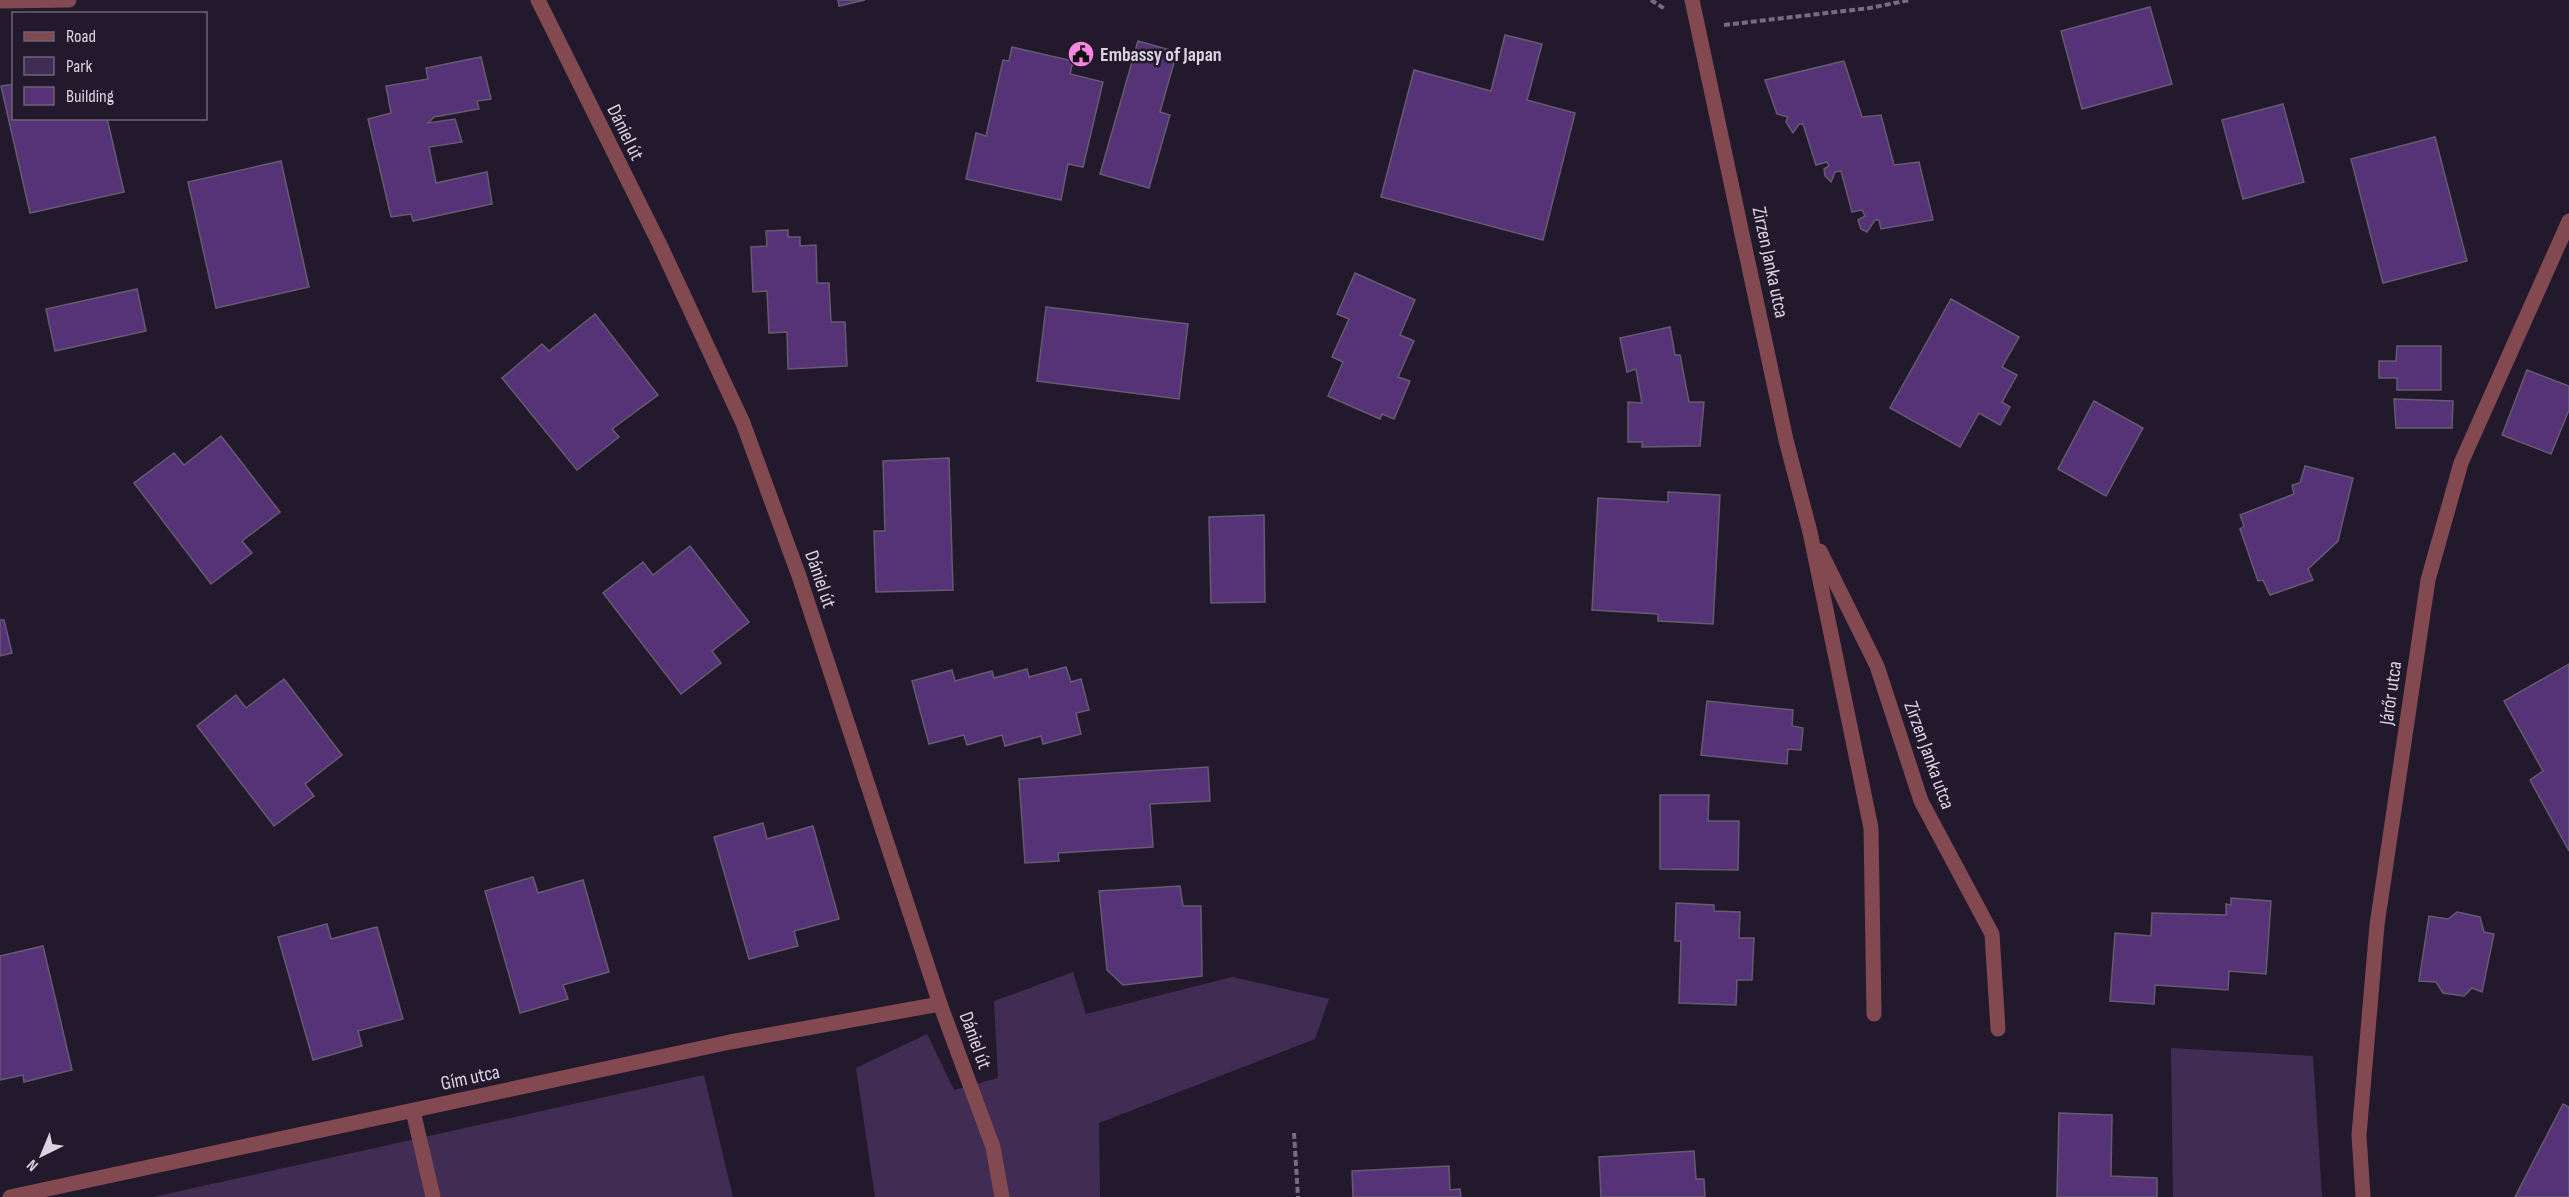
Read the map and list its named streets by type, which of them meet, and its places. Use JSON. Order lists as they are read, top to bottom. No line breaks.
{"streets":{"street":["Dániel út","Zirzen Janka utca","Járőr utca","Gím utca"]},"crossings":[["Dániel út","Gím utca"]],"places":{"public building":["Embassy of Japan"]},"legend":["Road","Park","Building"],"north":"bottom left"}
